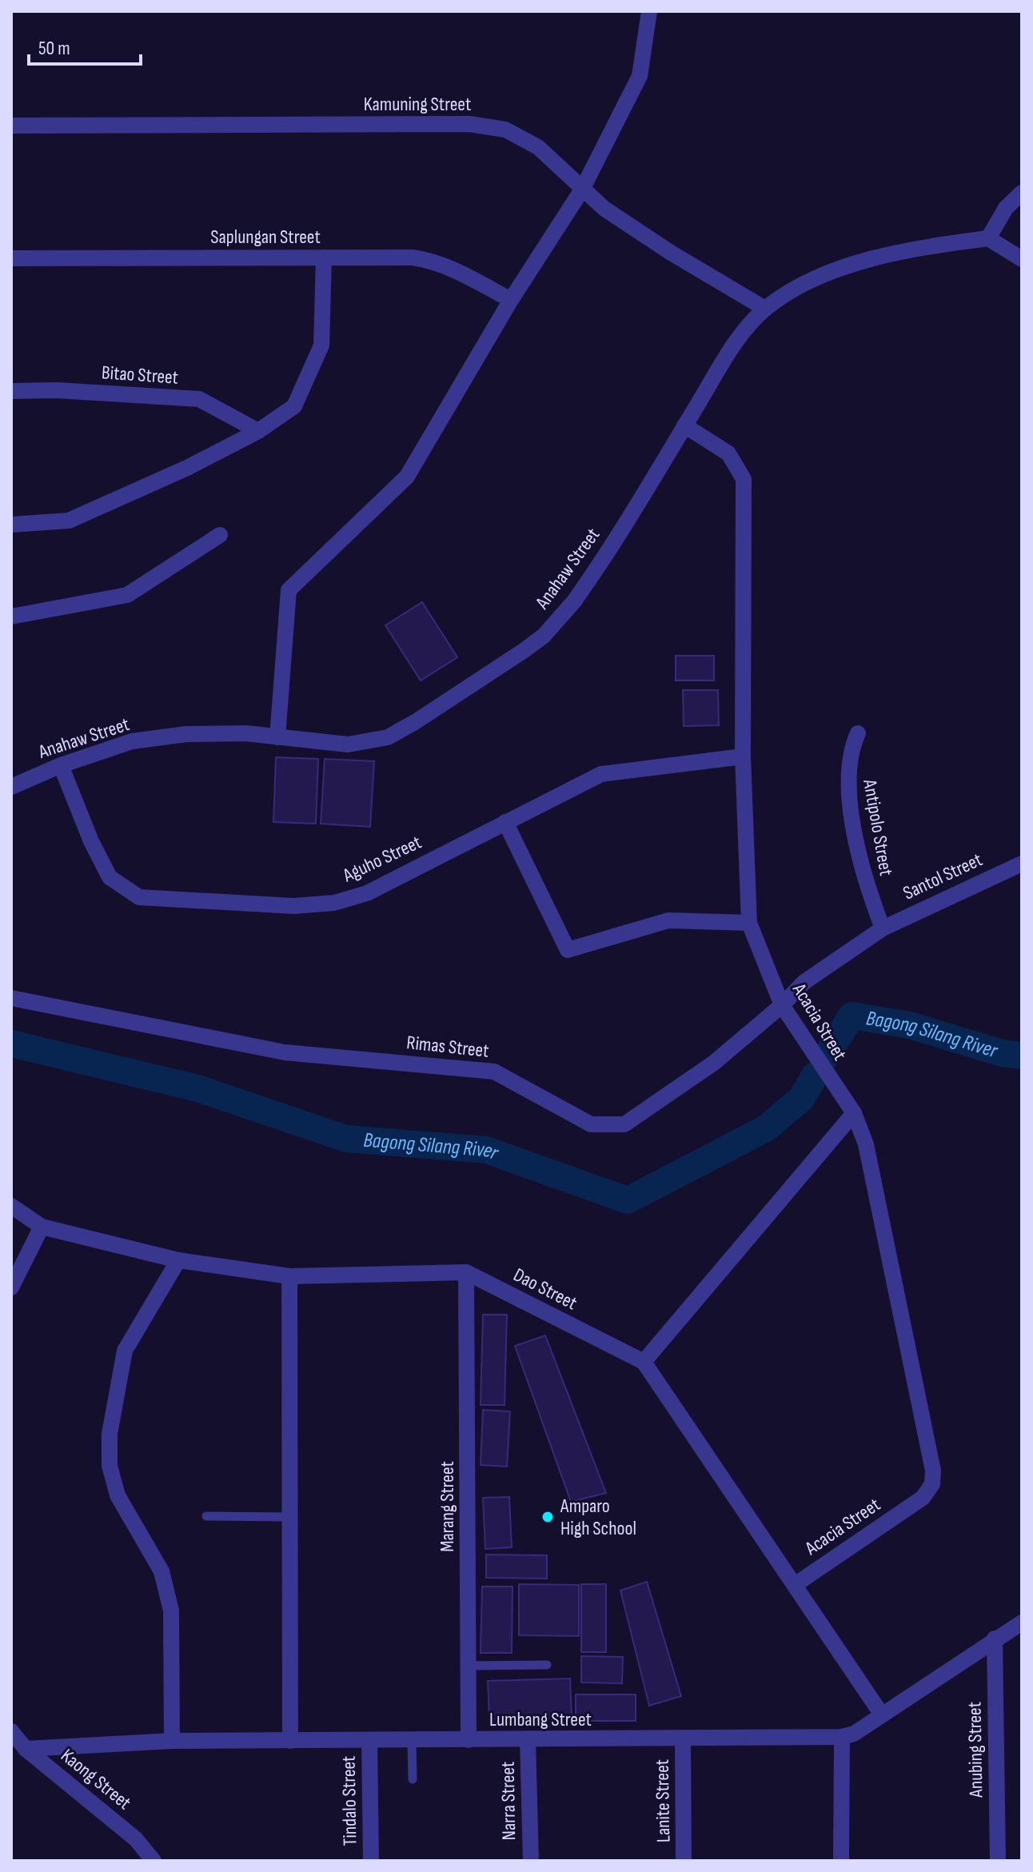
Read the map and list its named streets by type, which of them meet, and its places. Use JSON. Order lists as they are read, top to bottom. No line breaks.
{"streets":{"street":["Kamuning Street","Saplungan Street","Bitao Street","Anahaw Street","Antipolo Street","Aguho Street","Santol Street","Acacia Street","Rimas Street","Dao Street","Marang Street","Lumbang Street","Anubing Street","Kaong Street","Tindalo Street","Narra Street","Lanite Street"]},"crossings":[["Kamuning Street","Anahaw Street"],["Anahaw Street","Aguho Street"],["Anahaw Street","Acacia Street"],["Antipolo Street","Santol Street"],["Antipolo Street","Rimas Street"],["Aguho Street","Acacia Street"],["Santol Street","Rimas Street"],["Acacia Street","Rimas Street"],["Acacia Street","Dao Street"],["Dao Street","Marang Street"],["Dao Street","Lumbang Street"],["Marang Street","Lumbang Street"],["Lumbang Street","Anubing Street"],["Lumbang Street","Kaong Street"],["Lumbang Street","Tindalo Street"],["Lumbang Street","Narra Street"],["Lumbang Street","Lanite Street"]],"water":["Bagong Silang River"],"places":["Amparo High School"],"scale_bar":"50 m"}
